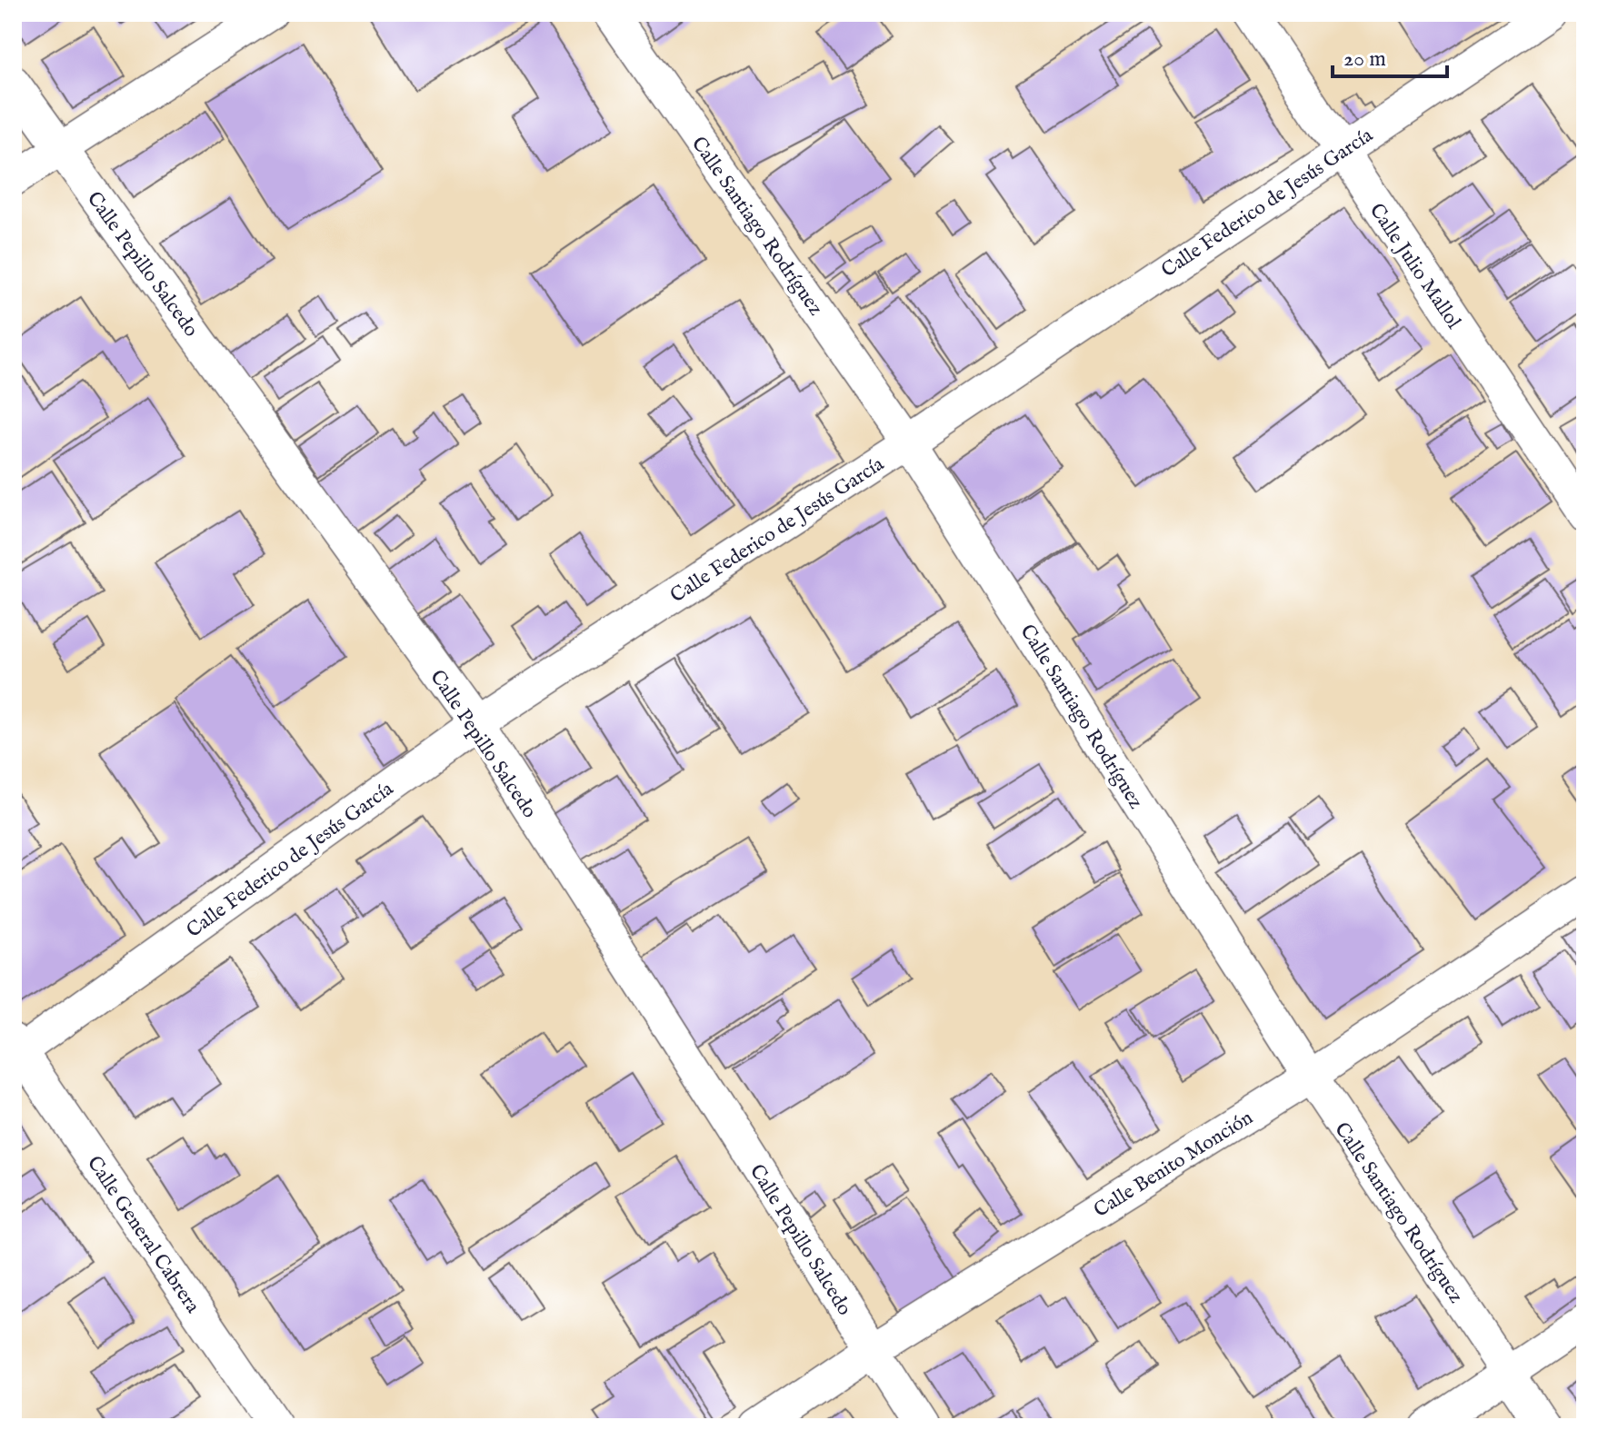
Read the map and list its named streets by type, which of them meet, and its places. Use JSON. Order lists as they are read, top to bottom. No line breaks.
{"streets":{"street":["Calle Federico de Jesús García","Calle Santiago Rodríguez","Calle Pepillo Salcedo","Calle Julio Mallol","Calle Benito Monción","Calle General Cabrera"]},"crossings":[["Calle Federico de Jesús García","Calle Santiago Rodríguez"],["Calle Federico de Jesús García","Calle Pepillo Salcedo"],["Calle Federico de Jesús García","Calle Julio Mallol"],["Calle Federico de Jesús García","Calle General Cabrera"],["Calle Santiago Rodríguez","Calle Benito Monción"],["Calle Pepillo Salcedo","Calle Benito Monción"]],"scale_bar":"20 m"}
